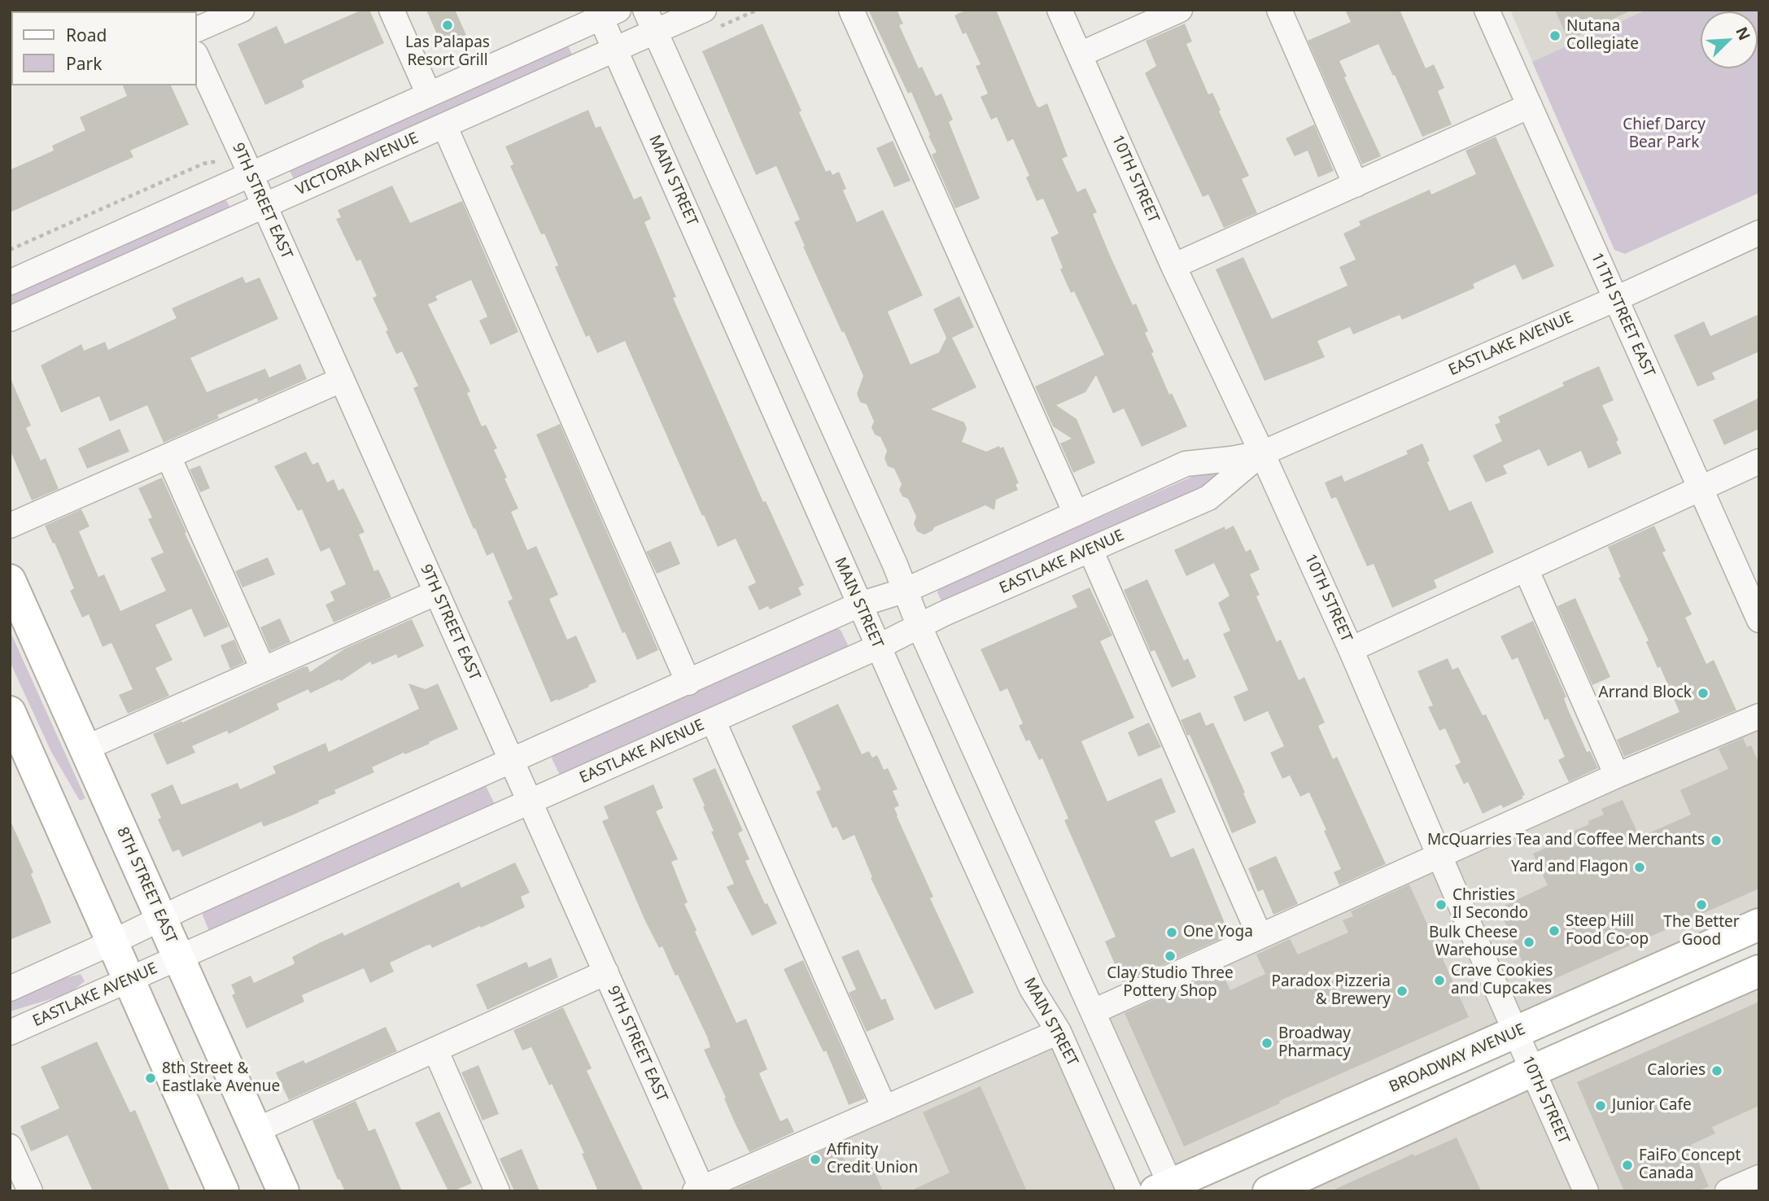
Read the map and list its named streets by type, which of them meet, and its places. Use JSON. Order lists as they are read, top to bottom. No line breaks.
{"streets":{"main road":["8TH STREET EAST","BROADWAY AVENUE"],"street":["VICTORIA AVENUE","10TH STREET","MAIN STREET","9TH STREET EAST","11TH STREET EAST","EASTLAKE AVENUE"]},"crossings":[["VICTORIA AVENUE","MAIN STREET"],["VICTORIA AVENUE","9TH STREET EAST"],["10TH STREET","EASTLAKE AVENUE"],["10TH STREET","BROADWAY AVENUE"],["MAIN STREET","EASTLAKE AVENUE"],["9TH STREET EAST","EASTLAKE AVENUE"],["11TH STREET EAST","EASTLAKE AVENUE"],["EASTLAKE AVENUE","8TH STREET EAST"]],"parks":["Chief Darcy Bear Park"],"places":["Las Palapas Resort Grill","Nutana Collegiate","Arrand Block","McQuarries Tea and Coffee Merchants","Yard and Flagon","Christies Il Secondo","The Better Good","Steep Hill Food Co-op","One Yoga","Bulk Cheese Warehouse","Clay Studio Three Pottery Shop","Crave Cookies and Cupcakes","Paradox Pizzeria & Brewery","Broadway Pharmacy","Calories","8th Street & Eastlake Avenue","Junior Cafe","Affinity Credit Union","FaiFo Concept Canada"],"legend":["Road","Park"],"north":"top right"}
